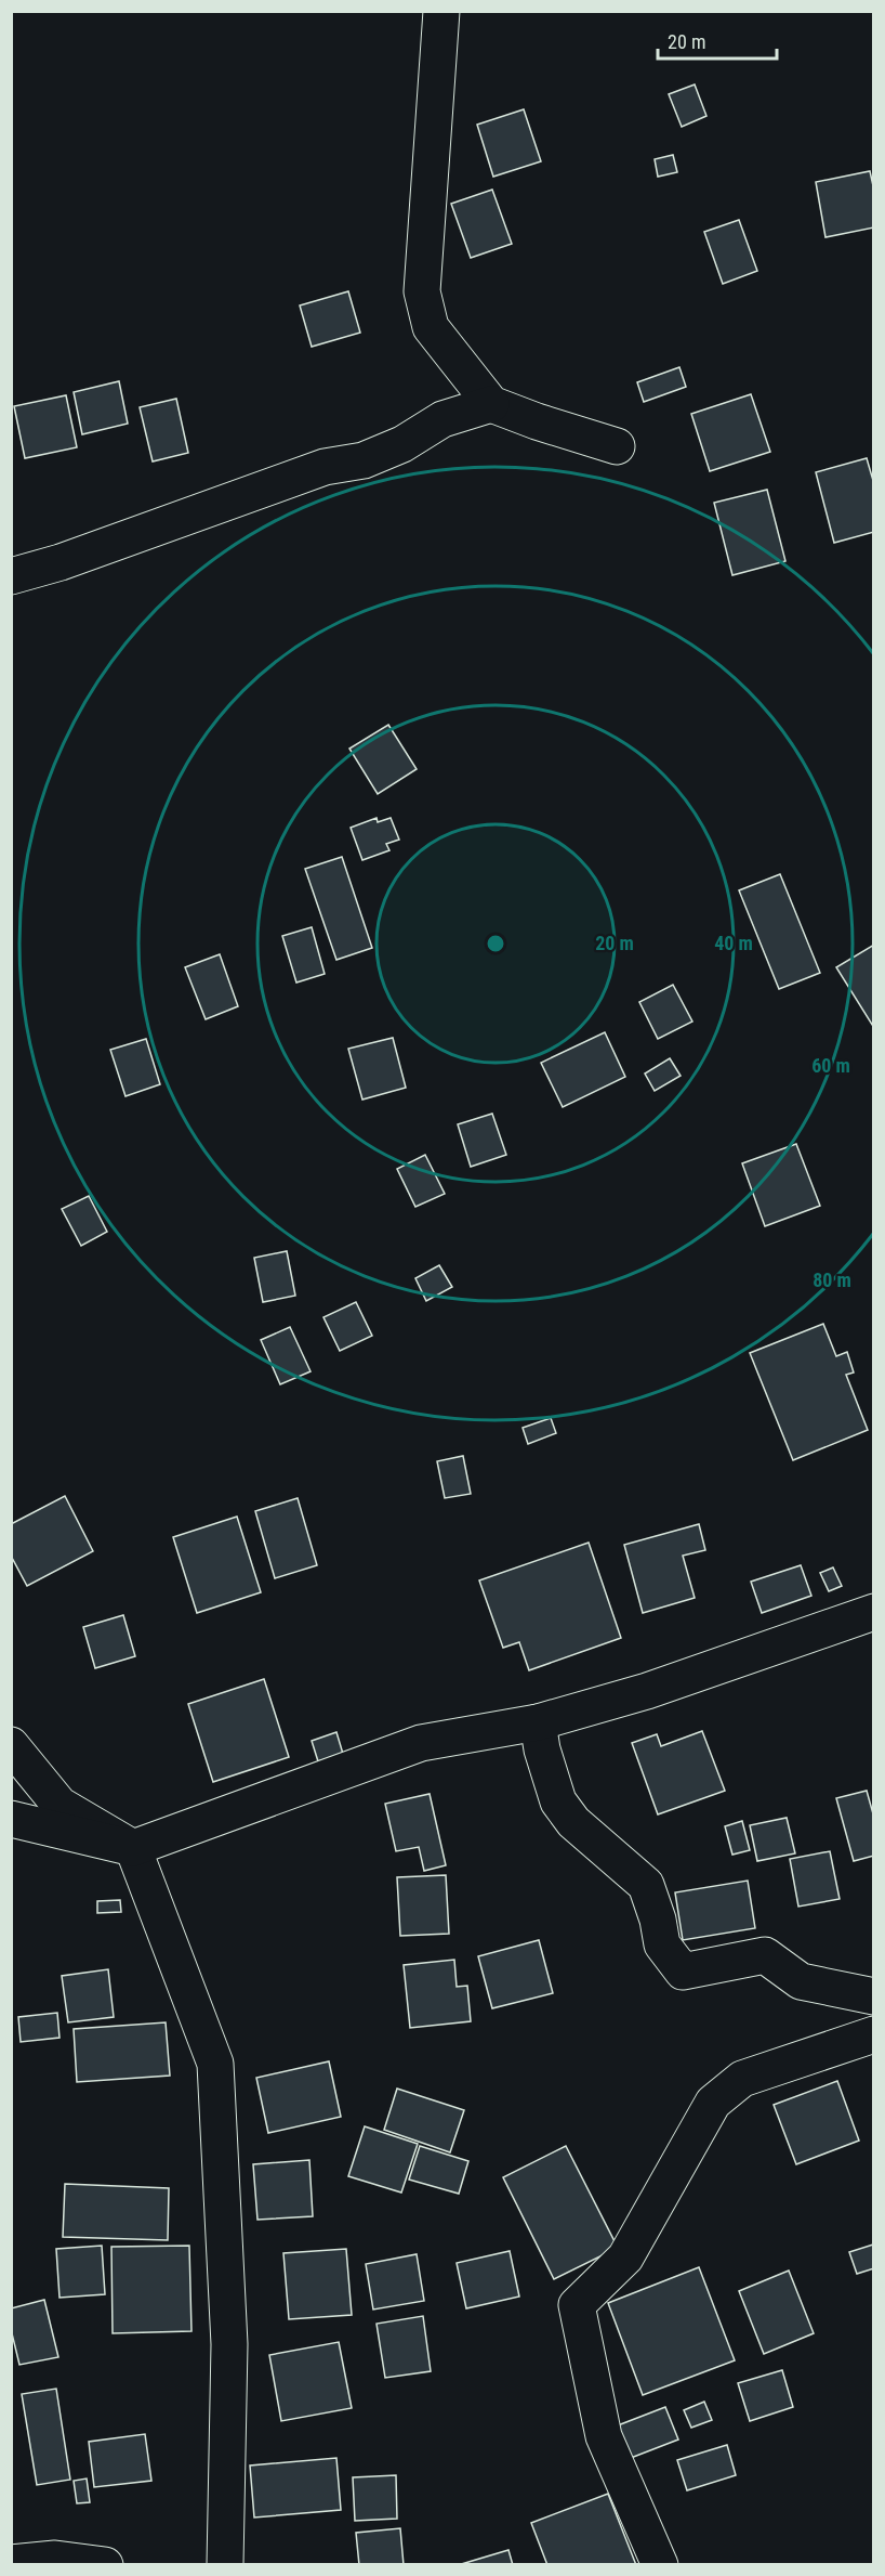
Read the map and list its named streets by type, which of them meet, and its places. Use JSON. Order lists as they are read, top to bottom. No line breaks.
{"scale_bar":"20 m","rings":["20 m","40 m","60 m","80 m"]}
